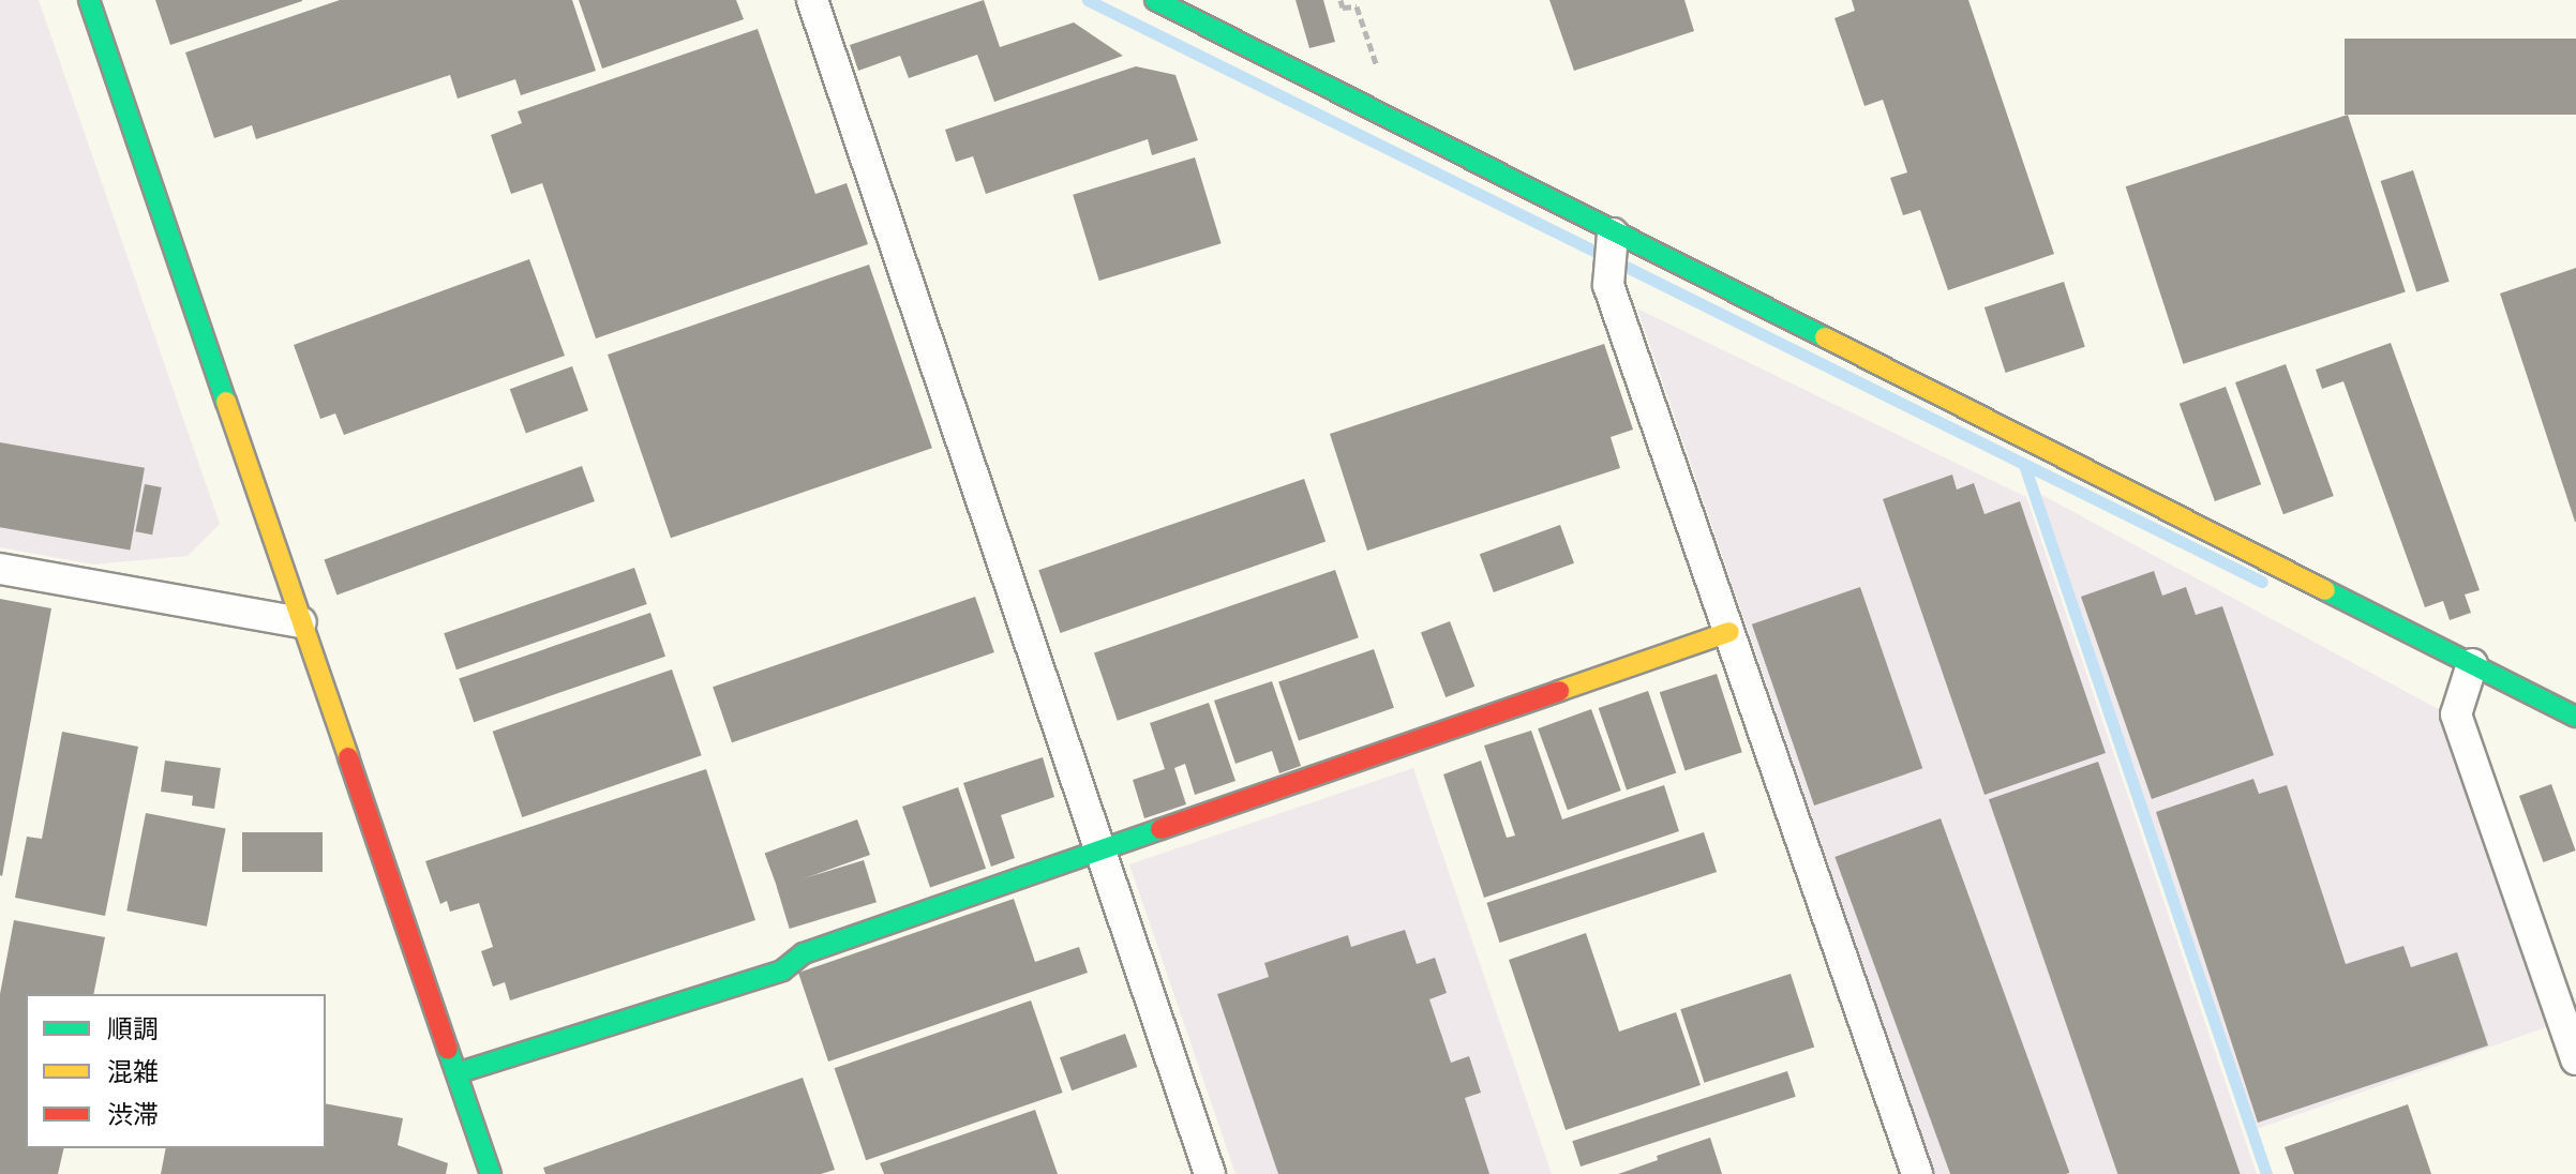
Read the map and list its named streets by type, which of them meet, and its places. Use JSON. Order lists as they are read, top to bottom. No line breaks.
{"legend":["順調","混雑","渋滞"]}
